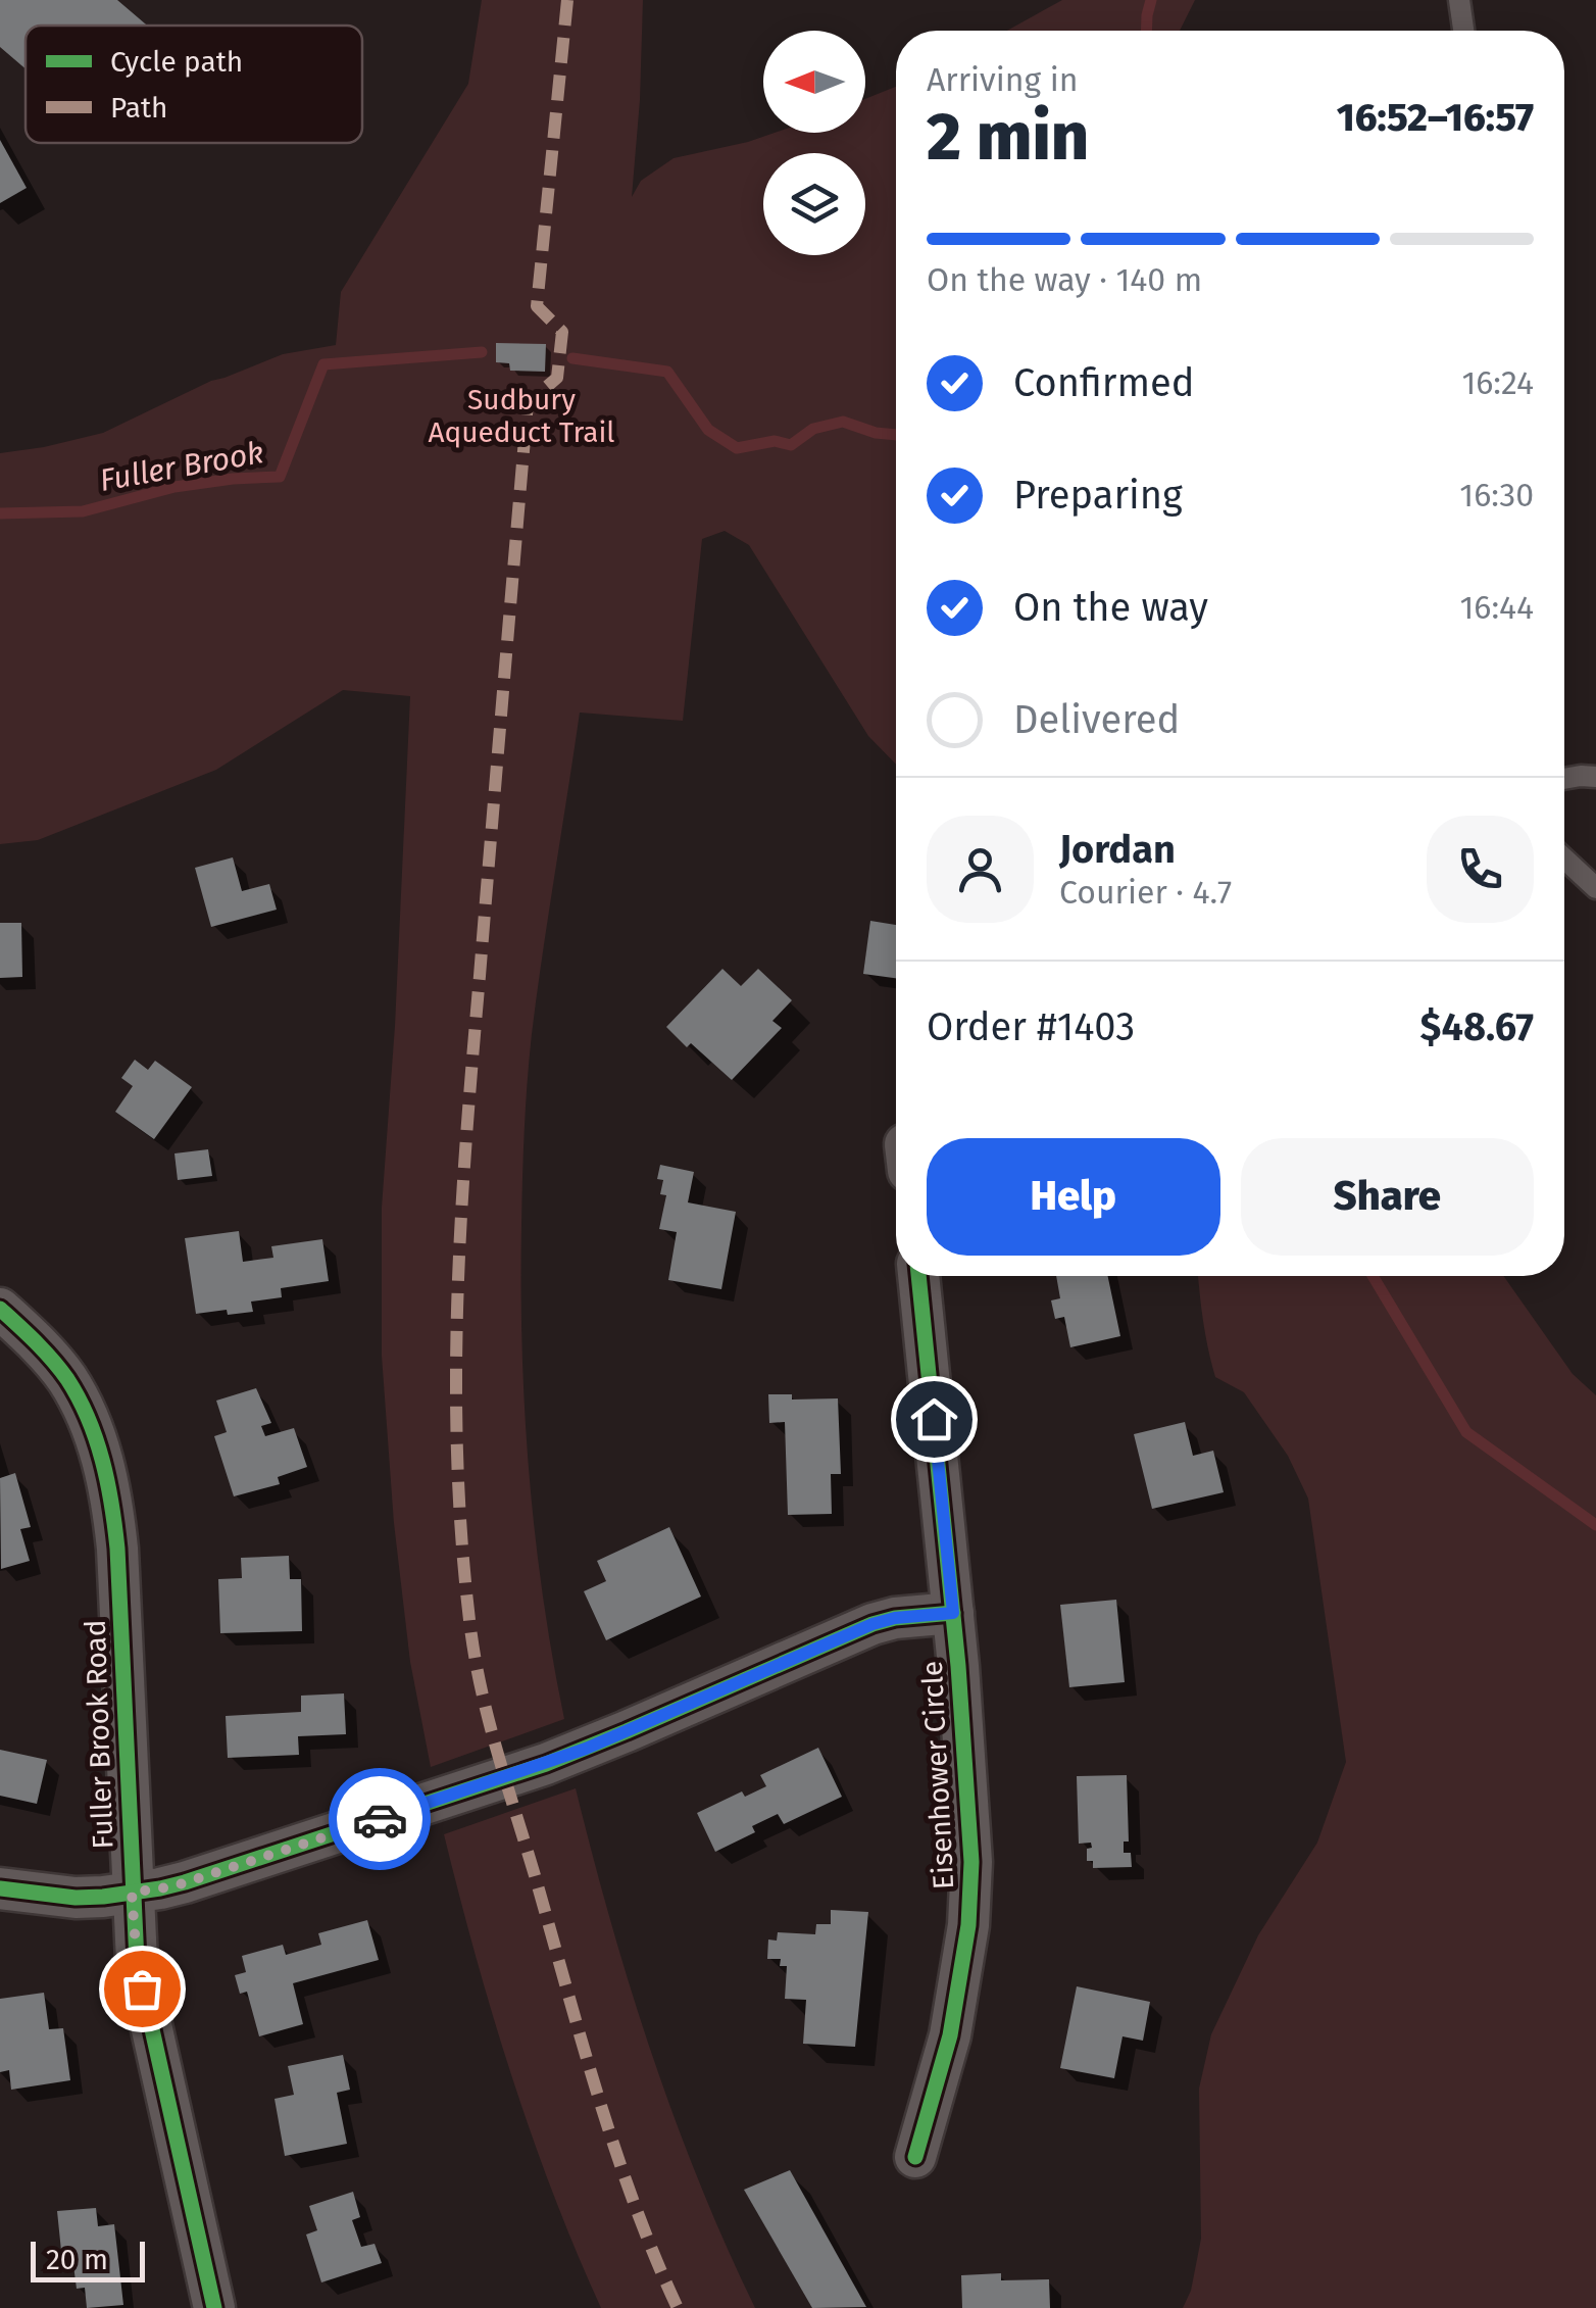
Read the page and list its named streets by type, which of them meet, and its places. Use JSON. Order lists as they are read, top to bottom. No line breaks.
{"streets":{"street":["Fuller Brook Road","Eisenhower Circle"]},"water":["Fuller Brook"],"parks":["Sudbury Aqueduct Trail"],"legend":["Cycle path","Path"],"scale_bar":"20 m","north":"left","page":{"heading":["2 min","Arriving in","16:52–16:57"],"panel":["Jordan","Courier · 4.7","Order #1403","$48.67"],"bar":"On the way · 140 m","list":[["Confirmed","16:24"],["Preparing","16:30"],["On the way","16:44"],"Delivered"],"buttons":["Help","Share"],"scale":"20 m"}}
